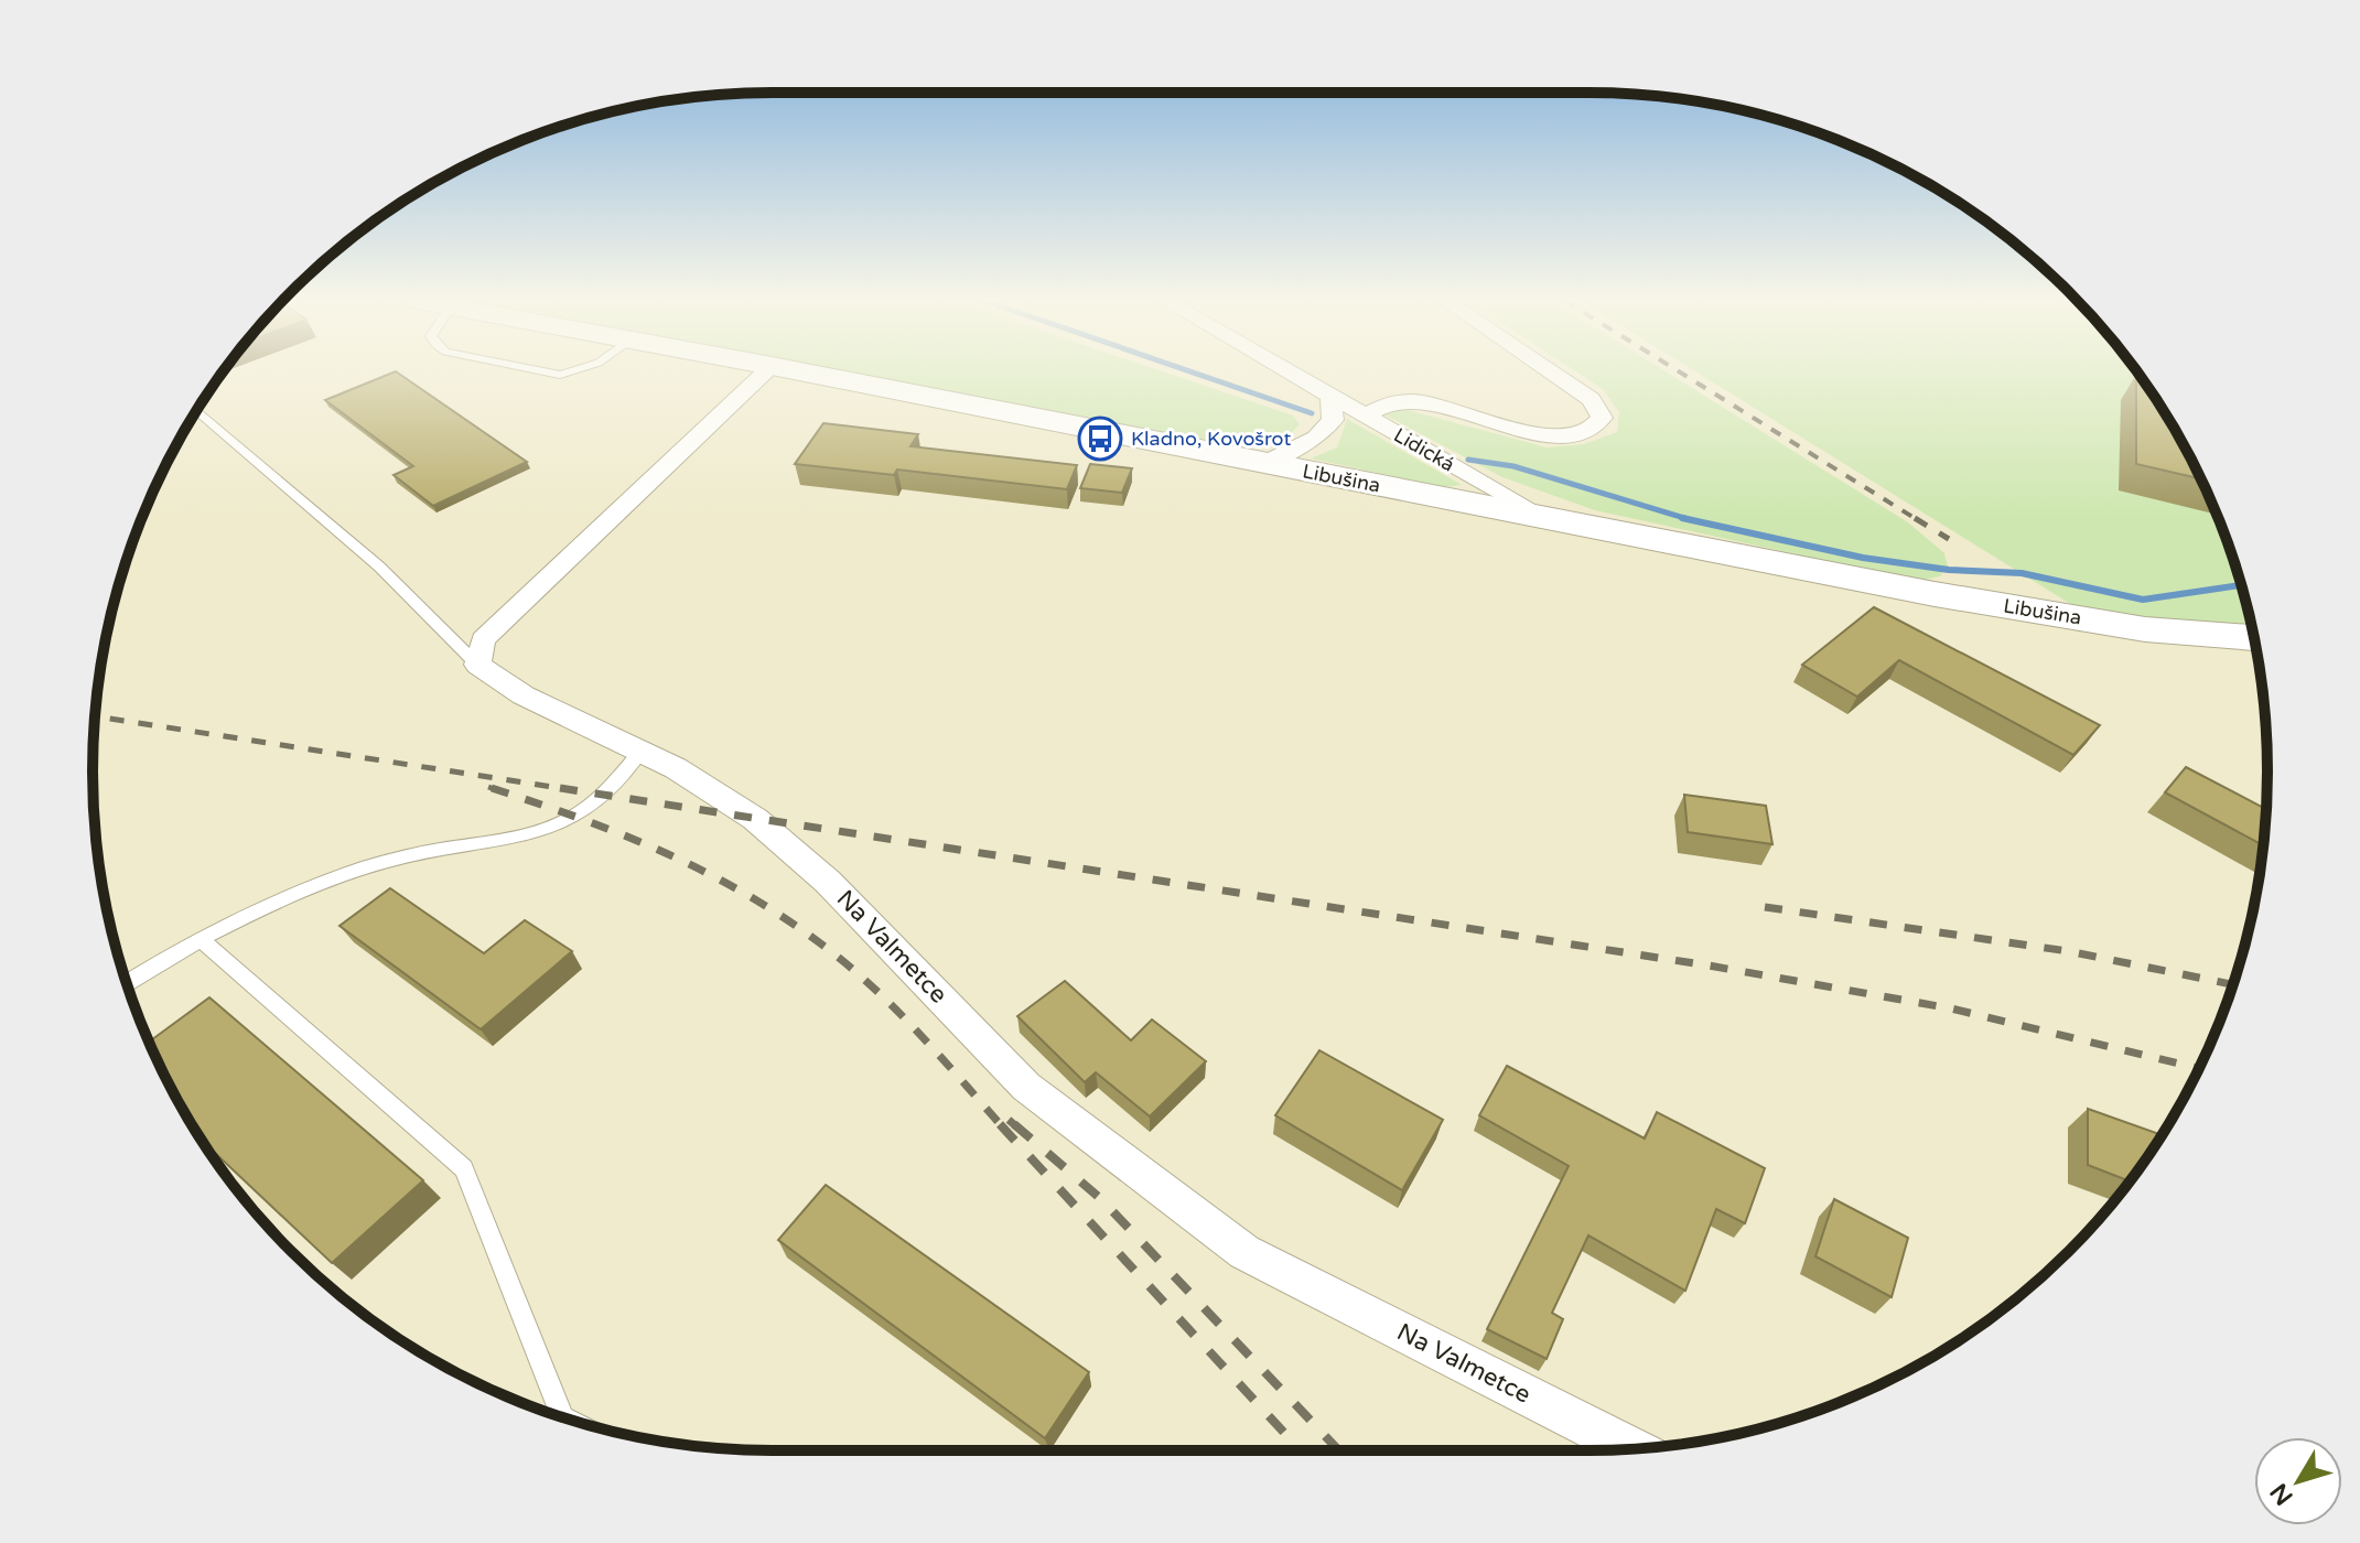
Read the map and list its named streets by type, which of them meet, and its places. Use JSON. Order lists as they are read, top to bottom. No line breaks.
{"streets":{"main road":["Libušina"],"street":["Lidická","Na Valmetce"]},"crossings":[["Lidická","Libušina"]],"places":{"bus stop":["Kladno, Kovošrot"]},"north":"bottom left"}
